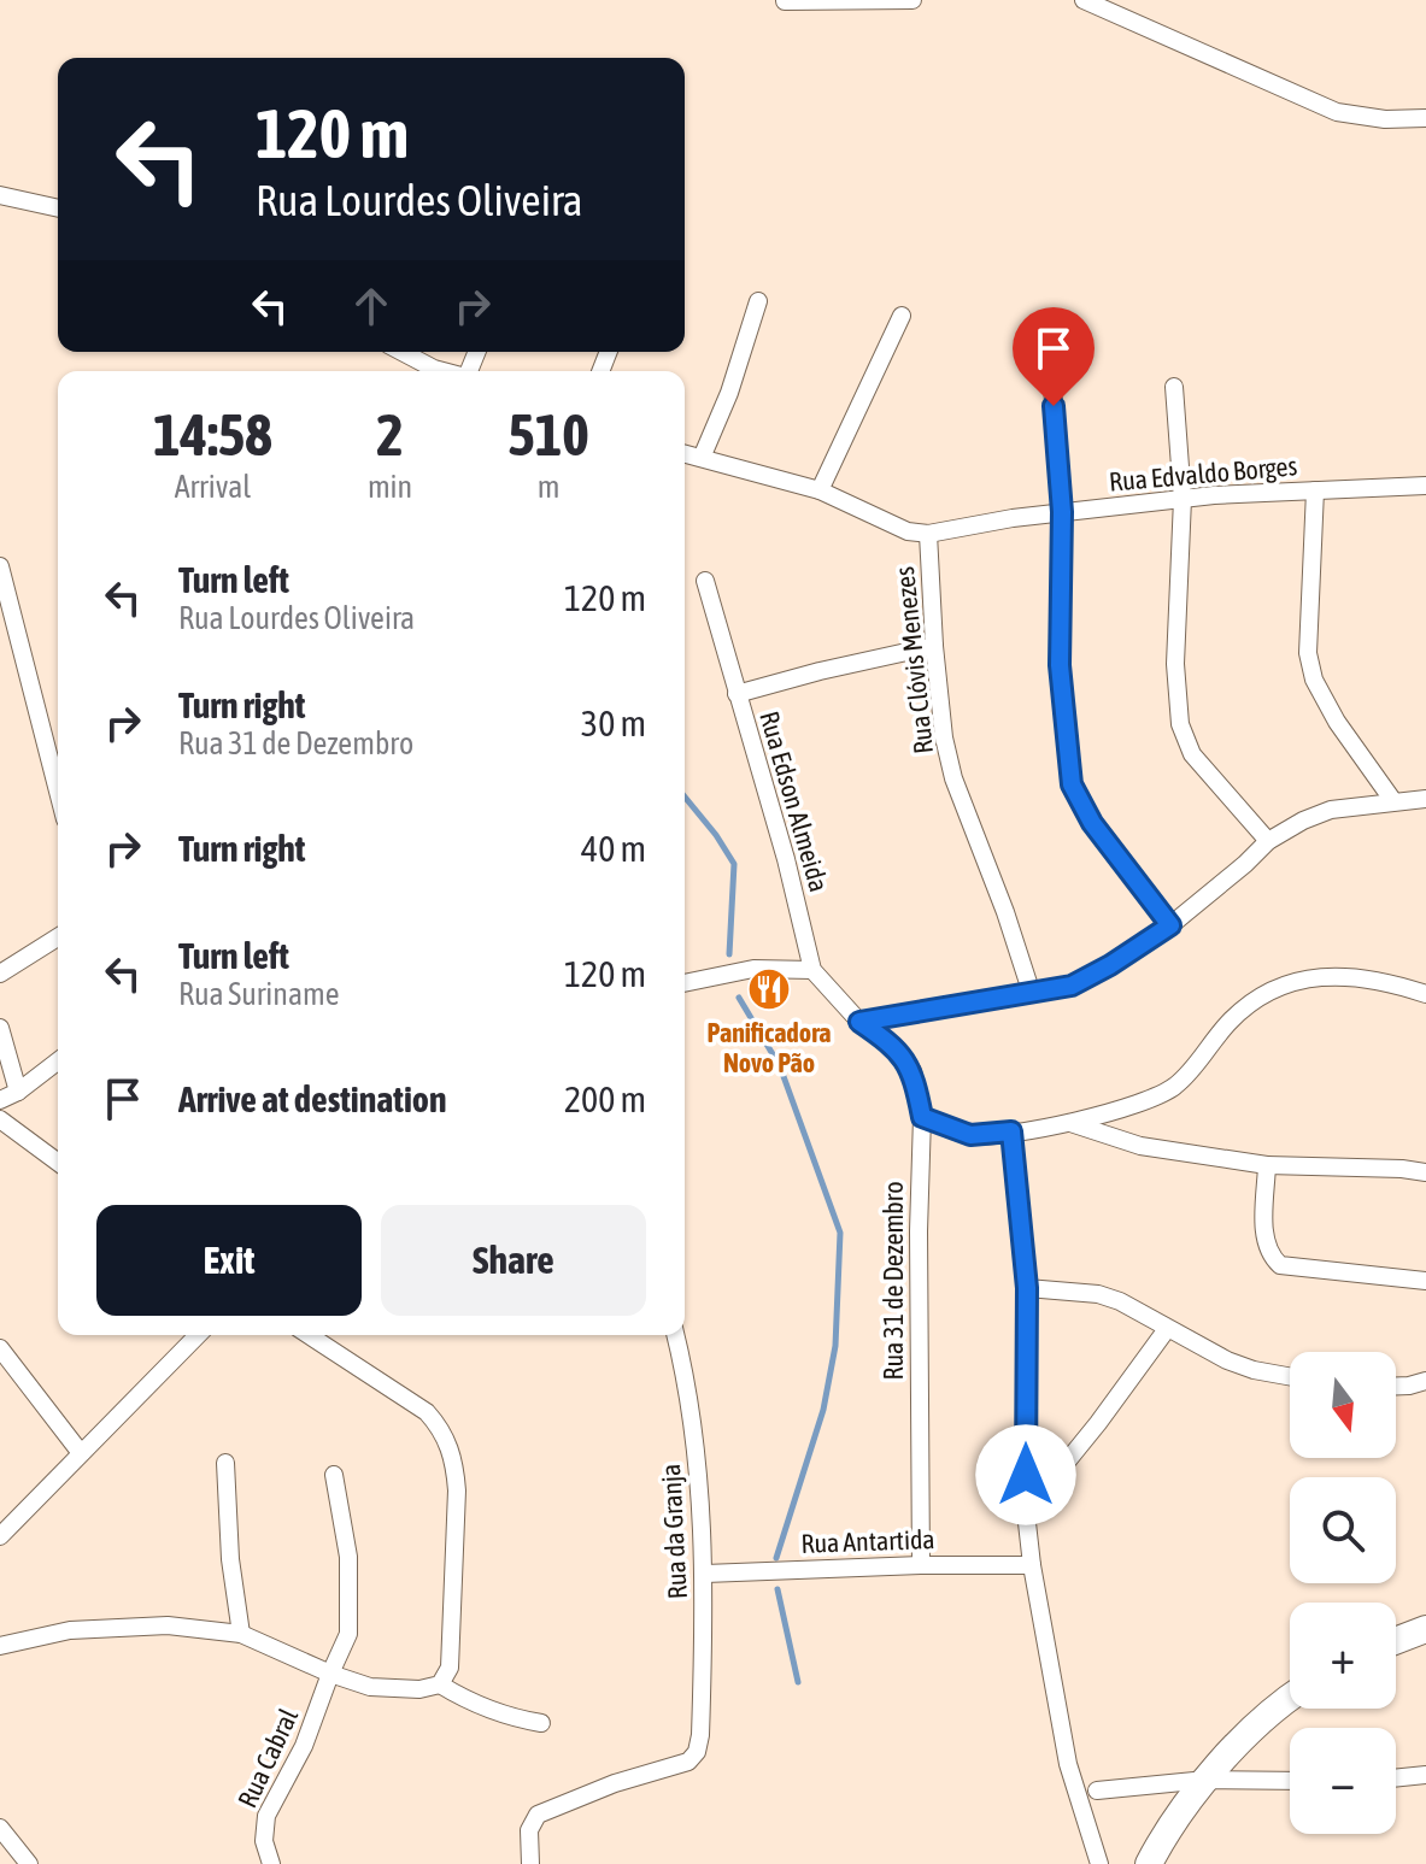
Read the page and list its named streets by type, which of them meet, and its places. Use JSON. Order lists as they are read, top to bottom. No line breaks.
{"streets":{"street":["Rua Edvaldo Borges","Rua Clóvis Menezes","Rua Edson Almeida","Rua 31 de Dezembro","Rua da Granja","Rua Antartida","Rua Cabral"]},"crossings":[["Rua Edvaldo Borges","Rua Clóvis Menezes"],["Rua Edson Almeida","Rua 31 de Dezembro"],["Rua 31 de Dezembro","Rua Antartida"],["Rua da Granja","Rua Antartida"]],"places":{"restaurant":["Panificadora Novo Pão"]},"north":"bottom","page":{"turn":["120 m","Rua Lourdes Oliveira"],"eta":["14:58","Arrival","2","min","510","m"],"list":[{"name":"Turn left","note":"Rua Lourdes Oliveira","value":"120 m"},{"name":"Turn right","note":"Rua 31 de Dezembro","value":"30 m"},{"name":"Turn right","value":"40 m"},{"name":"Turn left","note":"Rua Suriname","value":"120 m"},{"name":"Arrive at destination","value":"200 m"}],"buttons":["Exit","Share"],"map_buttons":["+","−"]}}
